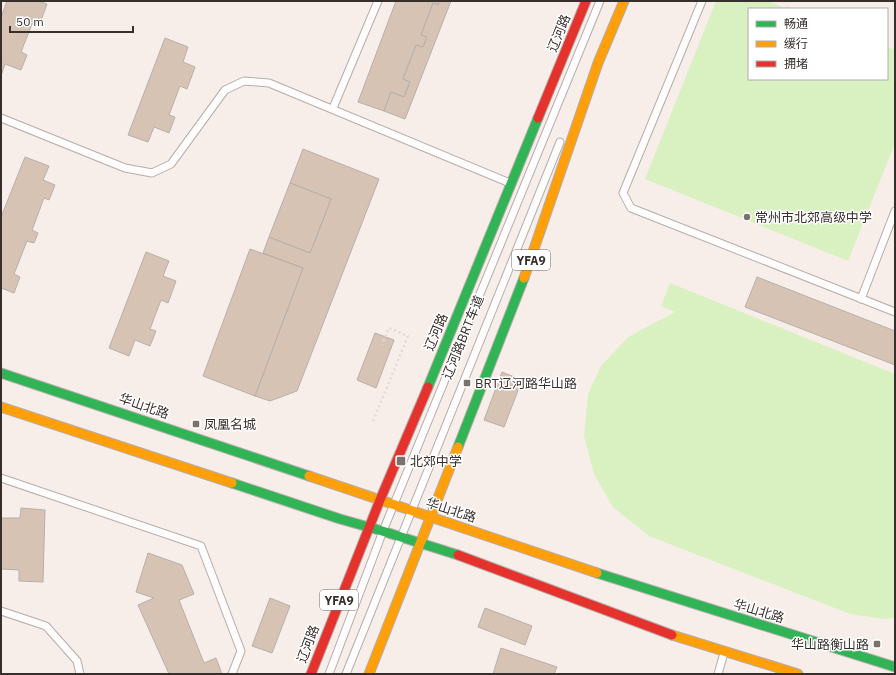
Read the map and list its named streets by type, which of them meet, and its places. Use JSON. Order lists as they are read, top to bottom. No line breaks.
{"streets":{"main road":["辽河路","YFA9","华山北路"],"lane":["辽河路BRT车道"]},"crossings":[["辽河路","华山北路"],["YFA9","华山北路"],["辽河路BRT车道","华山北路"]],"places":{"other":["常州市北郊高级中学"],"transit":["BRT辽河路华山路","凤凰名城","北郊中学","华山路衡山路"]},"legend":["畅通","缓行","拥堵"],"scale_bar":"50 m"}
